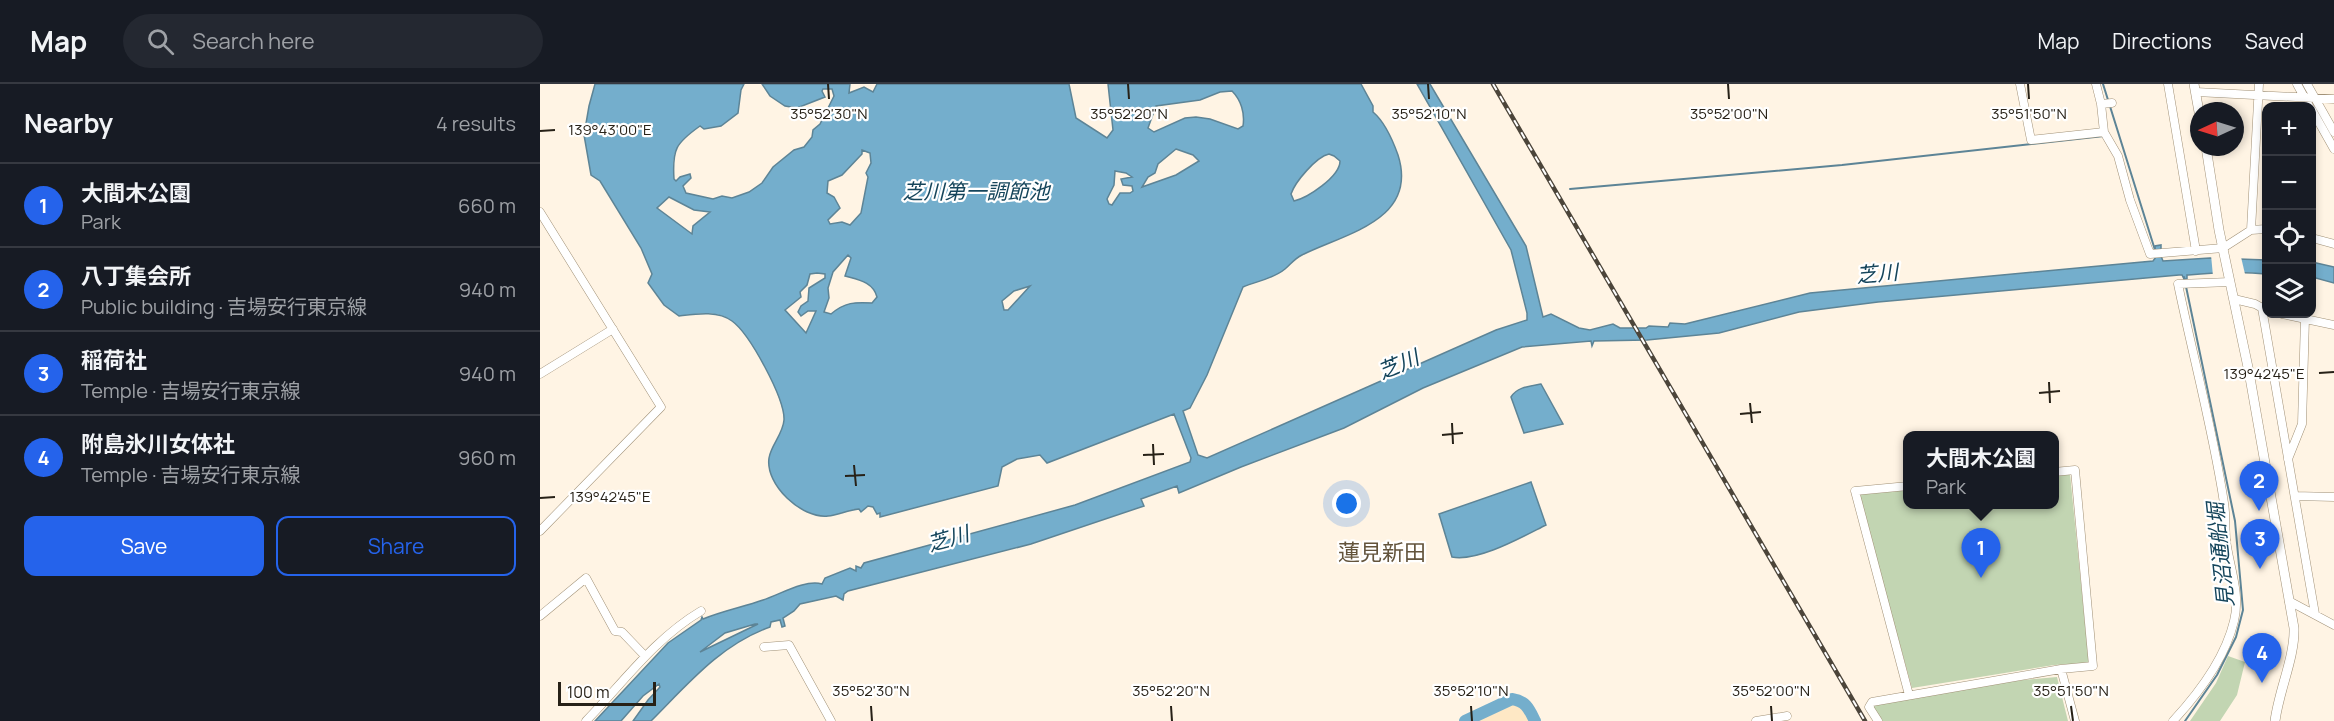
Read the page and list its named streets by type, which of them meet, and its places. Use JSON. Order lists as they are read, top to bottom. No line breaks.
{"districts":["蓮見新田"],"water":["芝川第一調節池","芝川","見沼通船堀"],"scale_bar":"100 m","north":"left","page":{"header":"Map","search":"Search here","nav":["Map","Directions","Saved"],"heading":["Nearby","4 results"],"map_buttons":["+","−"],"list":[{"mark":"1","name":"大間木公園","note":"Park","value":"660 m"},{"mark":"2","name":"八丁集会所","note":"Public building · 吉場安行東京線","value":"940 m"},{"mark":"3","name":"稲荷社","note":"Temple · 吉場安行東京線","value":"940 m"},{"mark":"4","name":"附島氷川女体社","note":"Temple · 吉場安行東京線","value":"960 m"}],"popup":["大間木公園","Park"],"pins":["2","3","1","4"],"buttons":["Save","Share"],"scale":"100 m"},"coordinates":["35°52'30\"N","35°52'20\"N","35°52'10\"N","35°52'00\"N","35°51'50\"N","139°43'00\"E","139°42'45\"E"]}
